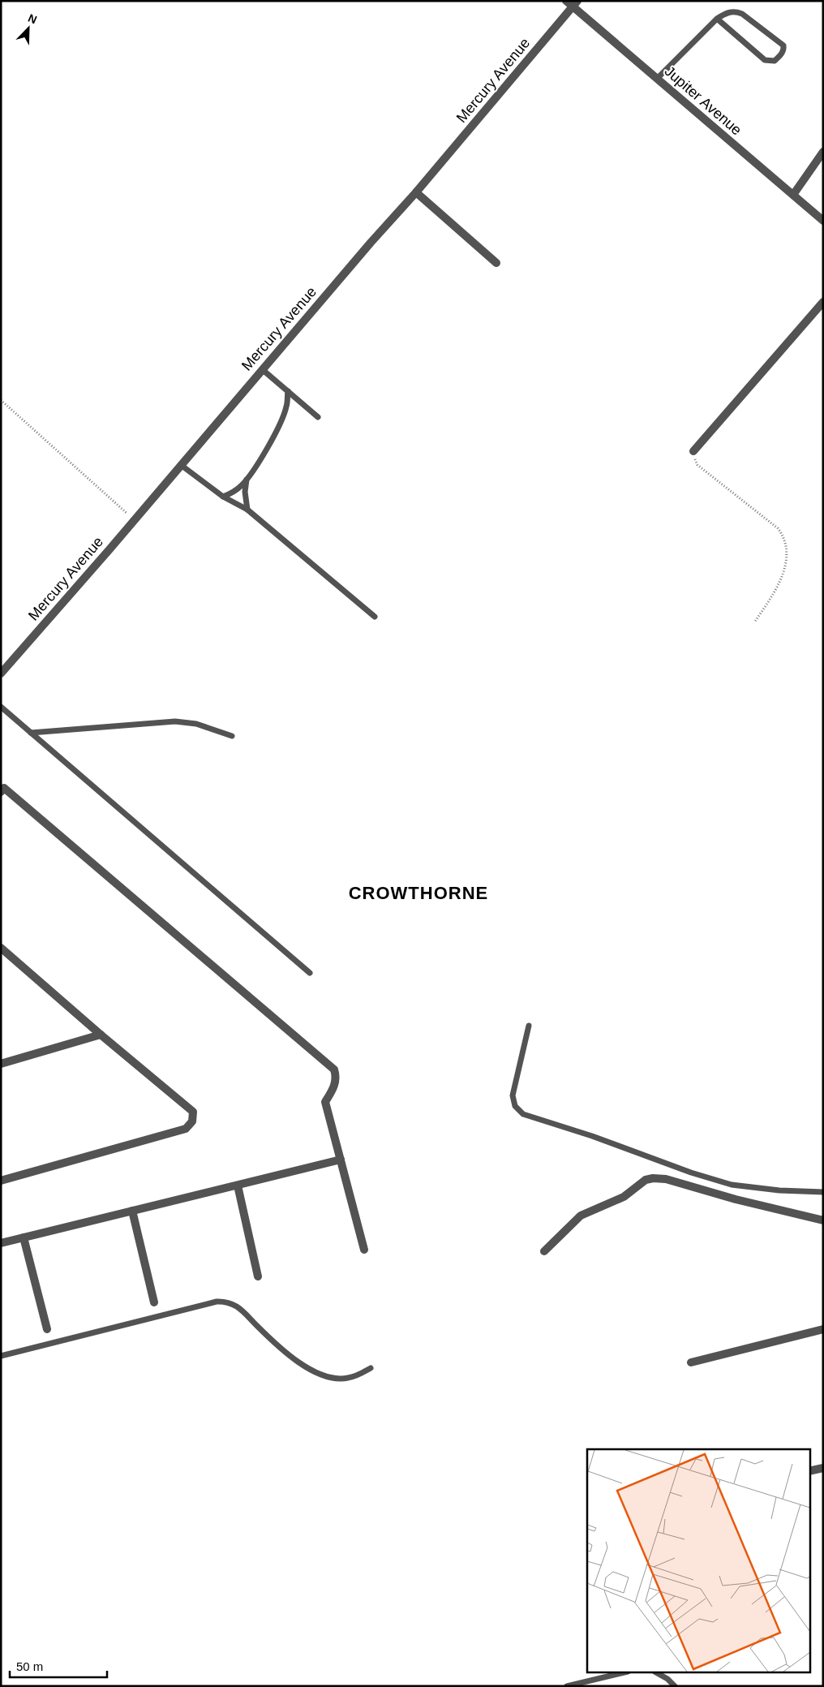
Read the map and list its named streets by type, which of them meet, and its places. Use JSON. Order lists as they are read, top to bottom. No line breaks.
{"streets":{"street":["Mercury Avenue","Jupiter Avenue"]},"crossings":[["Mercury Avenue","Jupiter Avenue"]],"districts":["CROWTHORNE"],"scale_bar":"50 m","north":"top right"}
